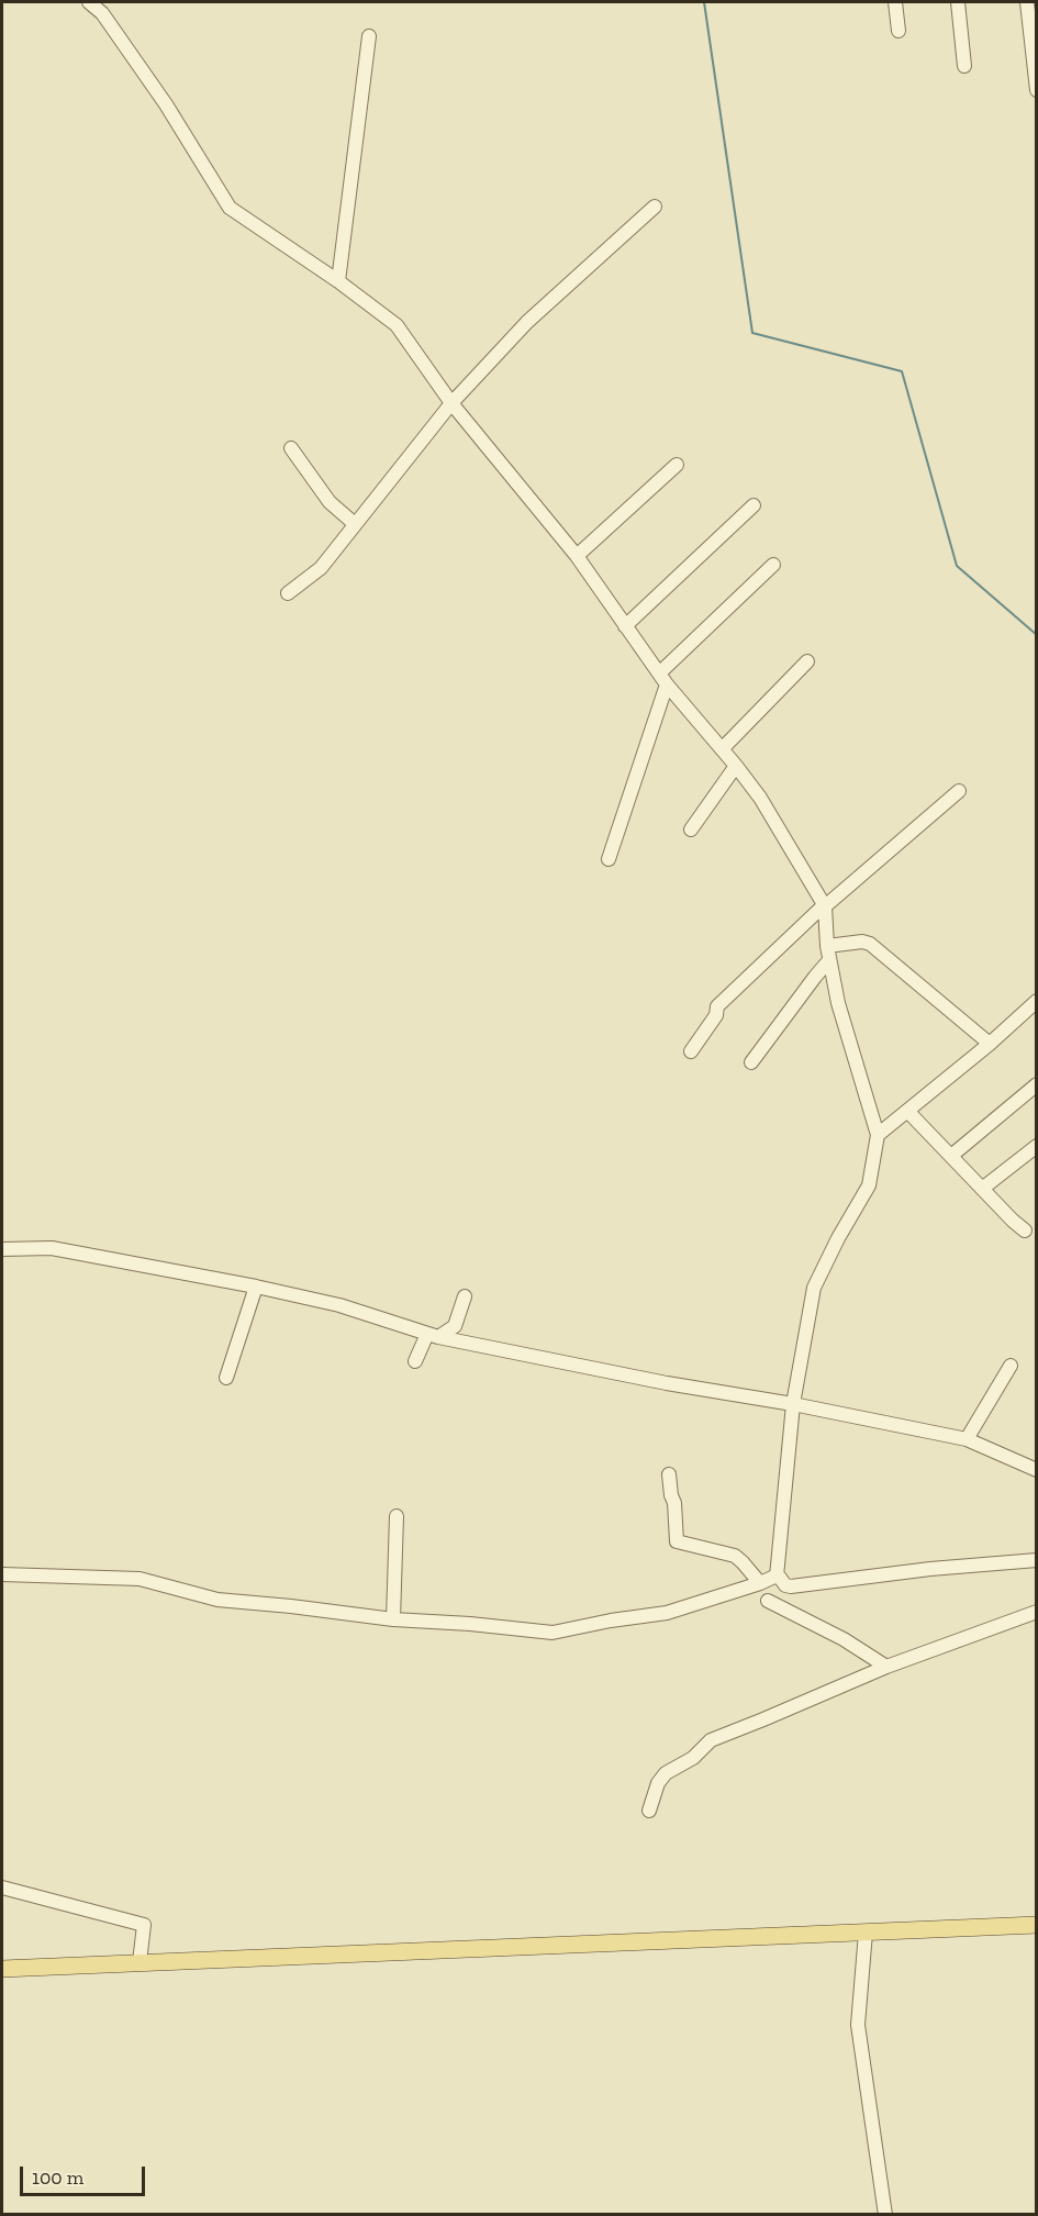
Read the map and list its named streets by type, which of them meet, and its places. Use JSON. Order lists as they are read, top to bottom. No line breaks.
{"scale_bar":"100 m"}
